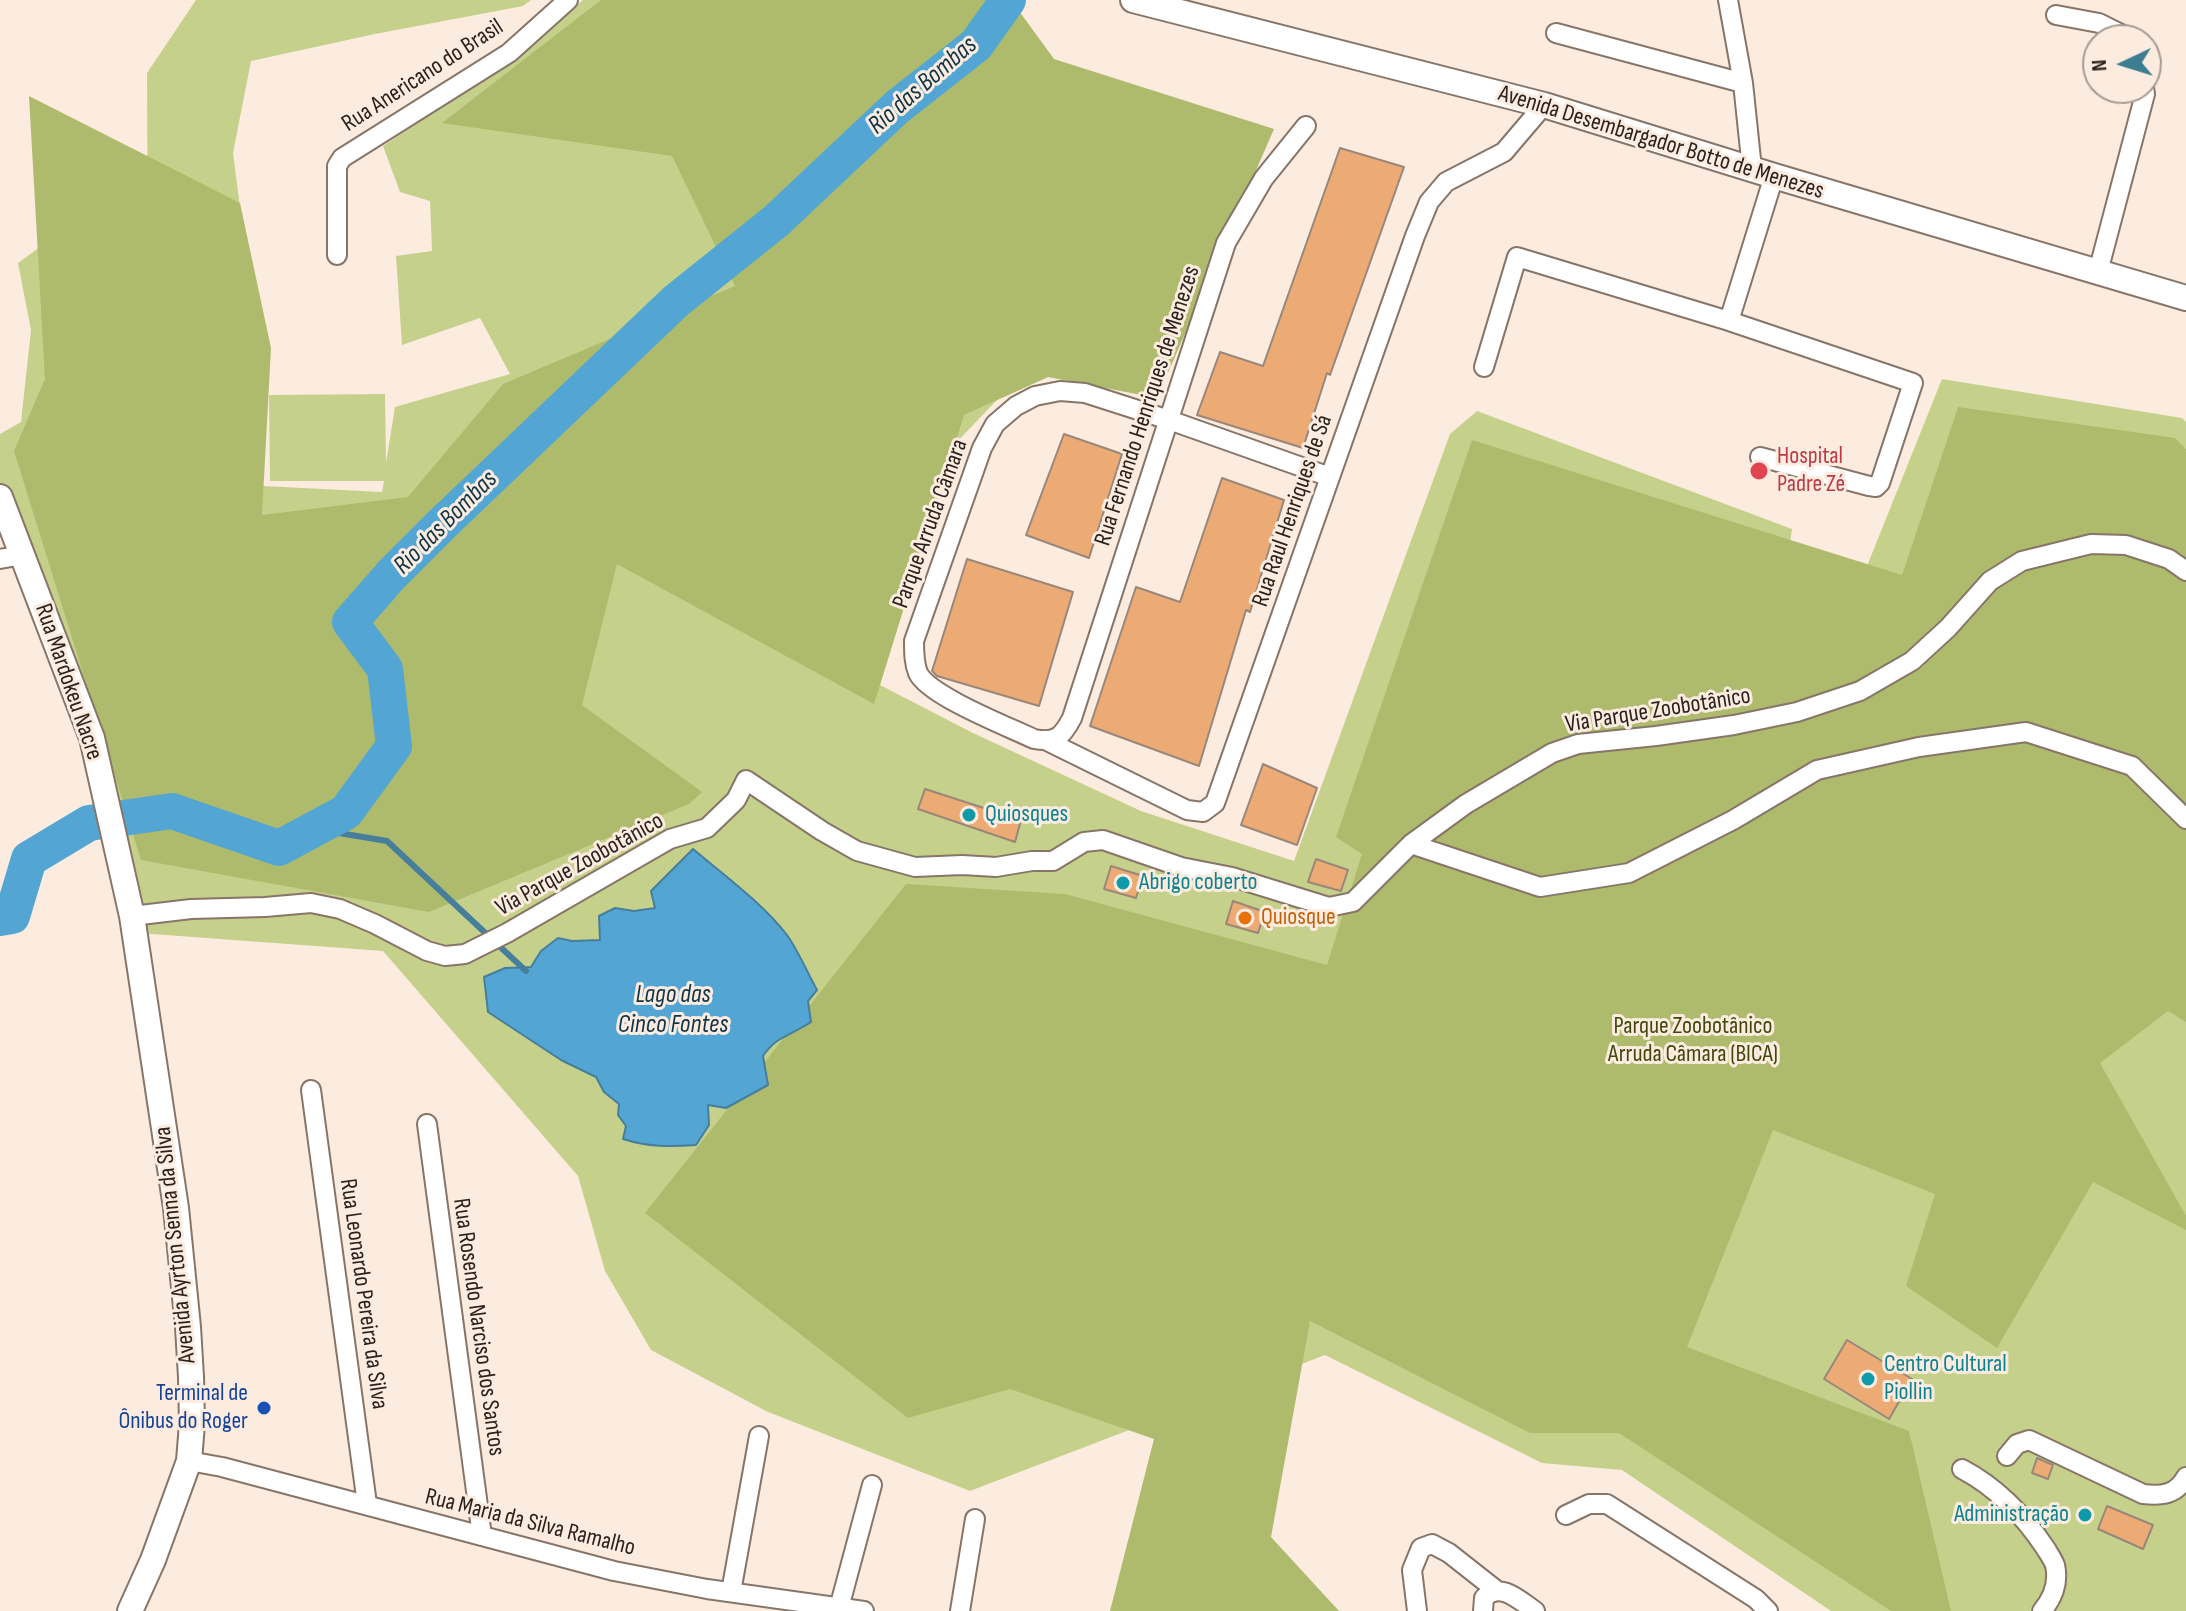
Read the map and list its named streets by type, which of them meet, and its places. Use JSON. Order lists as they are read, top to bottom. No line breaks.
{"streets":{"main road":["Avenida Desembargador Botto de Menezes","Rua Mardokeu Nacre","Avenida Ayrton Senna da Silva"],"street":["Rua Anericano do Brasil","Rua Fernando Henriques de Menezes","Rua Raul Henriques de Sá","Parque Arruda Câmara","Via Parque Zoobotânico","Rua Leonardo Pereira da Silva","Rua Rosendo Narciso dos Santos","Rua Maria da Silva Ramalho"]},"crossings":[["Avenida Desembargador Botto de Menezes","Rua Raul Henriques de Sá"],["Rua Fernando Henriques de Menezes","Rua Raul Henriques de Sá"],["Rua Fernando Henriques de Menezes","Parque Arruda Câmara"],["Rua Raul Henriques de Sá","Parque Arruda Câmara"],["Rua Mardokeu Nacre","Avenida Ayrton Senna da Silva"],["Via Parque Zoobotânico","Avenida Ayrton Senna da Silva"],["Avenida Ayrton Senna da Silva","Rua Maria da Silva Ramalho"],["Rua Leonardo Pereira da Silva","Rua Maria da Silva Ramalho"],["Rua Rosendo Narciso dos Santos","Rua Maria da Silva Ramalho"]],"water":["Rio das Bombas","Lago das Cinco Fontes"],"parks":["Parque Zoobotânico Arruda Câmara (BICA)"],"places":["Hospital Padre Zé","Quiosques","Abrigo coberto","Quiosque","Centro Cultural Piollin","Terminal de Ônibus do Roger","Administração"],"north":"left"}
